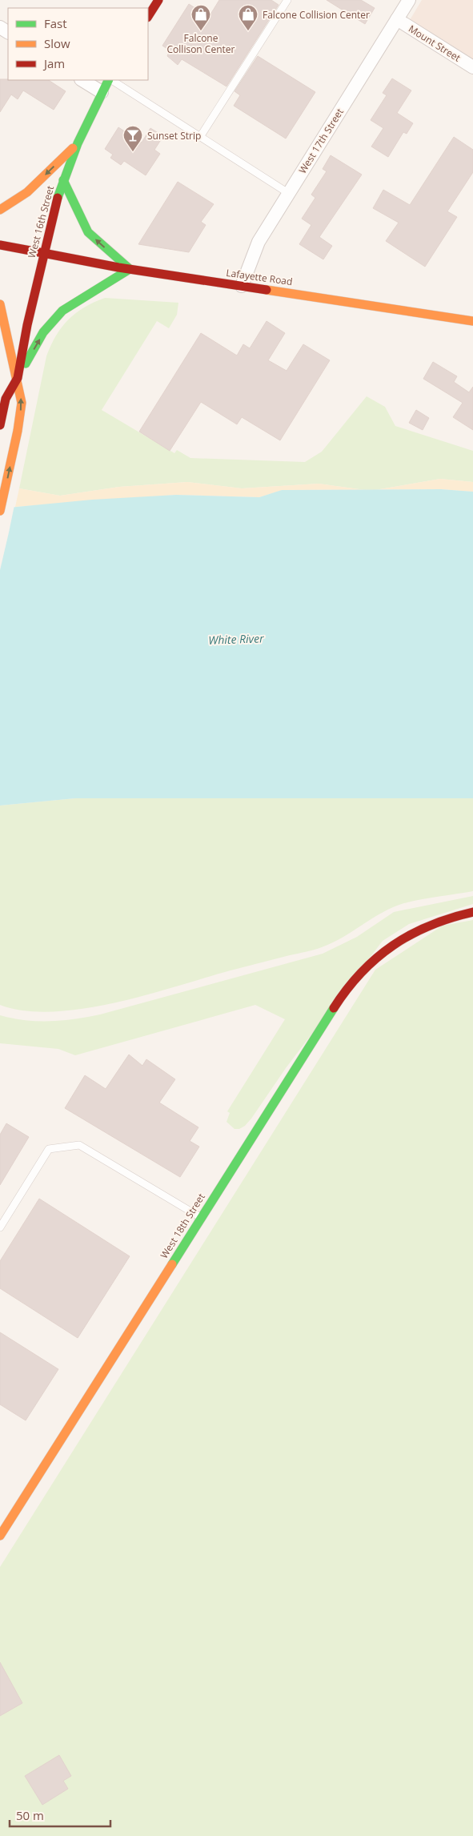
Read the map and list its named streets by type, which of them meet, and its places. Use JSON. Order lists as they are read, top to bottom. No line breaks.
{"streets":{"main road":["West 16th Street","Lafayette Road","West 18th Street"],"street":["Mount Street","West 17th Street"]},"crossings":[["Mount Street","West 17th Street"],["West 17th Street","Lafayette Road"],["West 16th Street","Lafayette Road"]],"water":["White River"],"places":{"shop":["Falcone Collison Center","Falcone Collision Center"],"bar":["Sunset Strip"]},"legend":["Fast","Slow","Jam"],"scale_bar":"50 m"}
